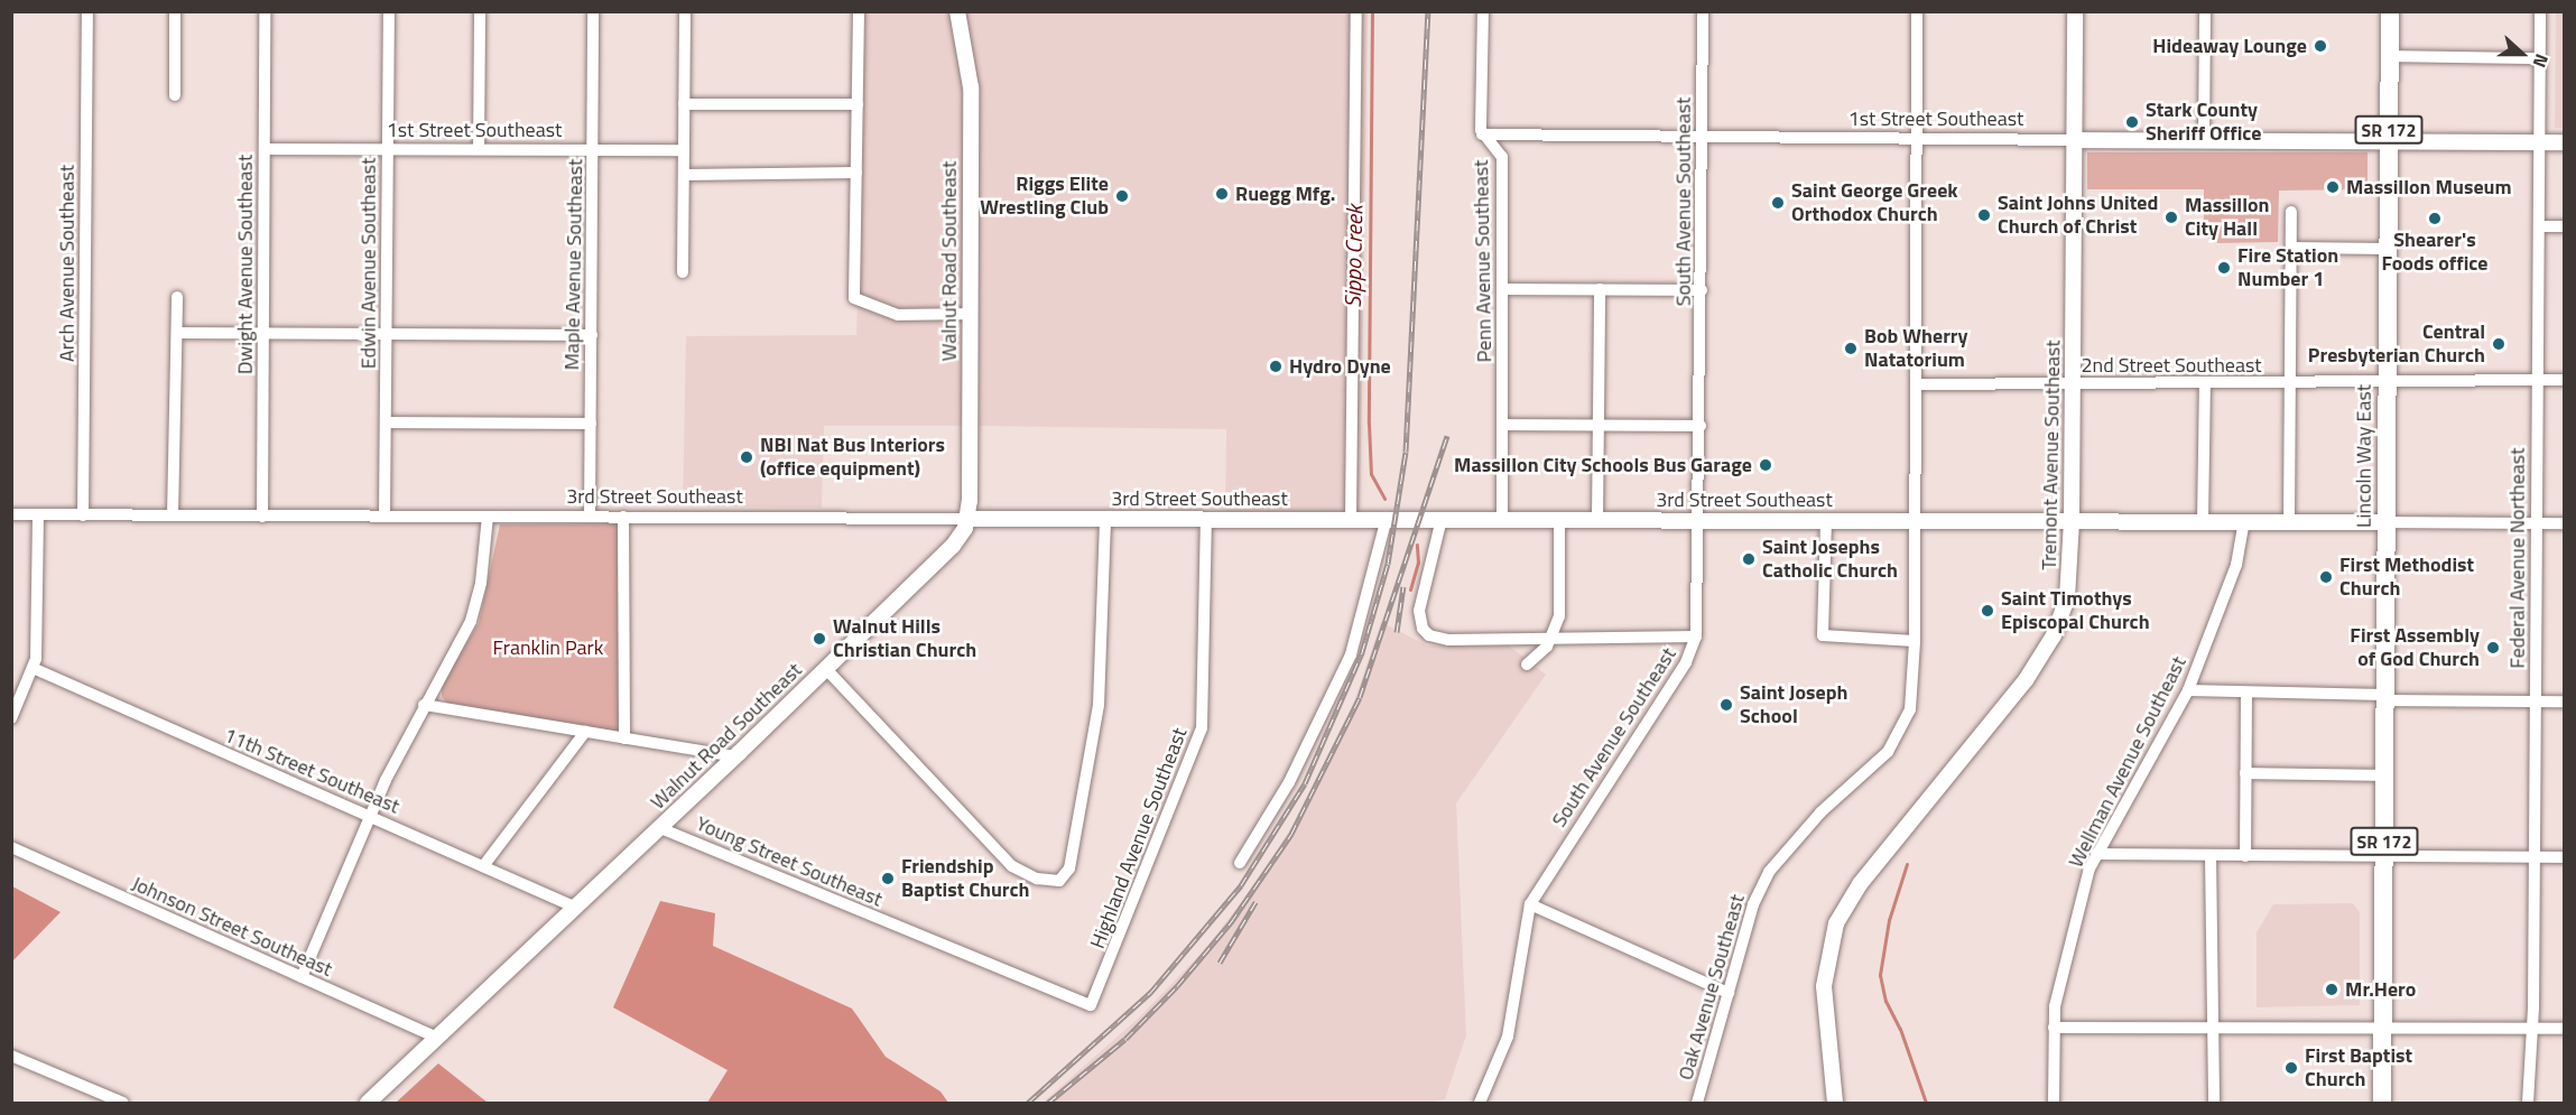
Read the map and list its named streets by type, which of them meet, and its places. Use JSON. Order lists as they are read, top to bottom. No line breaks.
{"streets":{"main road":["SR 172","Lincoln Way East"],"street":["1st Street Southeast","South Avenue Southeast","Walnut Road Southeast","Penn Avenue Southeast","Arch Avenue Southeast","Edwin Avenue Southeast","Dwight Avenue Southeast","Maple Avenue Southeast","2nd Street Southeast","Tremont Avenue Southeast","3rd Street Southeast","Federal Avenue Northeast","Wellman Avenue Southeast","11th Street Southeast","Highland Avenue Southeast","Young Street Southeast","Johnson Street Southeast","Oak Avenue Southeast"]},"crossings":[["1st Street Southeast","South Avenue Southeast"],["1st Street Southeast","Penn Avenue Southeast"],["1st Street Southeast","Edwin Avenue Southeast"],["1st Street Southeast","Dwight Avenue Southeast"],["1st Street Southeast","Maple Avenue Southeast"],["1st Street Southeast","Tremont Avenue Southeast"],["1st Street Southeast","Lincoln Way East"],["1st Street Southeast","Federal Avenue Northeast"],["1st Street Southeast","Oak Avenue Southeast"],["South Avenue Southeast","3rd Street Southeast"],["Walnut Road Southeast","3rd Street Southeast"],["Walnut Road Southeast","11th Street Southeast"],["Walnut Road Southeast","Young Street Southeast"],["Walnut Road Southeast","Johnson Street Southeast"],["Penn Avenue Southeast","3rd Street Southeast"],["Arch Avenue Southeast","3rd Street Southeast"],["Edwin Avenue Southeast","3rd Street Southeast"],["Dwight Avenue Southeast","3rd Street Southeast"],["Maple Avenue Southeast","3rd Street Southeast"],["2nd Street Southeast","Tremont Avenue Southeast"],["2nd Street Southeast","Lincoln Way East"],["2nd Street Southeast","Federal Avenue Northeast"],["2nd Street Southeast","Oak Avenue Southeast"],["Tremont Avenue Southeast","3rd Street Southeast"],["Lincoln Way East","3rd Street Southeast"],["3rd Street Southeast","Wellman Avenue Southeast"],["3rd Street Southeast","Highland Avenue Southeast"],["3rd Street Southeast","Oak Avenue Southeast"],["Highland Avenue Southeast","Young Street Southeast"]],"water":["Sippo Creek"],"parks":["Franklin Park"],"places":["Hideaway Lounge","Stark County Sheriff Office","Massillon Museum","Ruegg Mfg.","Riggs Elite Wrestling Club","Saint George Greek Orthodox Church","Saint Johns United Church of Christ","Massillon City Hall","Shearer's Foods office","Fire Station Number 1","Central Presbyterian Church","Bob Wherry Natatorium","Hydro Dyne","NBI Nat Bus Interiors (office equipment)","Massillon City Schools Bus Garage","Saint Josephs Catholic Church","First Methodist Church","Saint Timothys Episcopal Church","Walnut Hills Christian Church","First Assembly of God Church","Saint Joseph School","Friendship Baptist Church","Mr.Hero","First Baptist Church"],"north":"right"}
